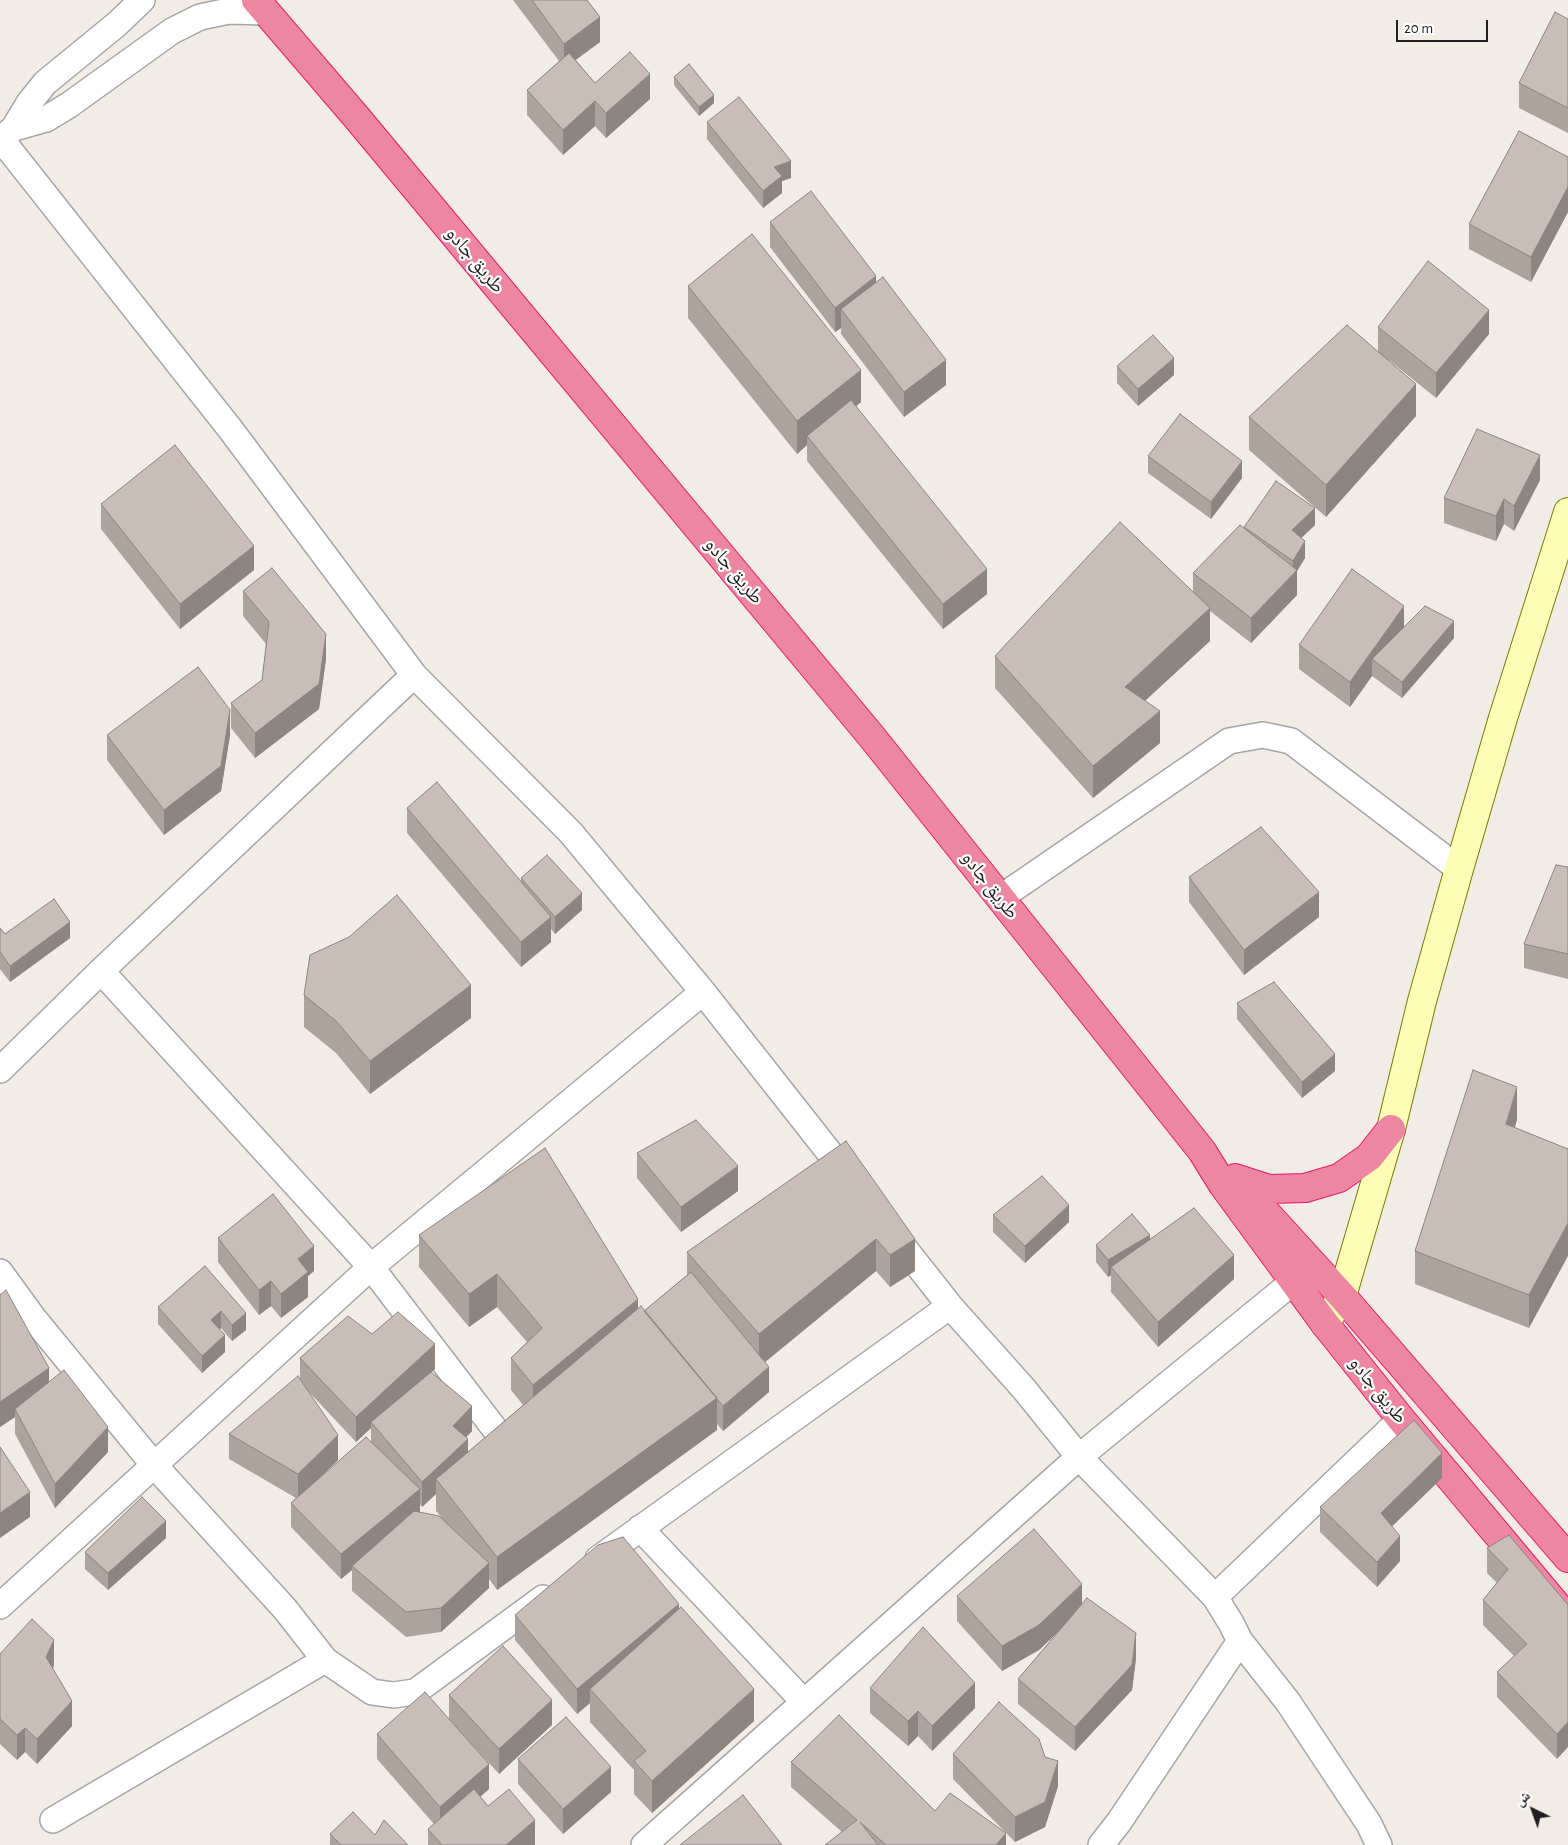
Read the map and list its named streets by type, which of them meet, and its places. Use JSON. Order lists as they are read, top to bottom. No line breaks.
{"streets":{"highway":["طريق جادو"]},"scale_bar":"20 m","north":"top left"}
